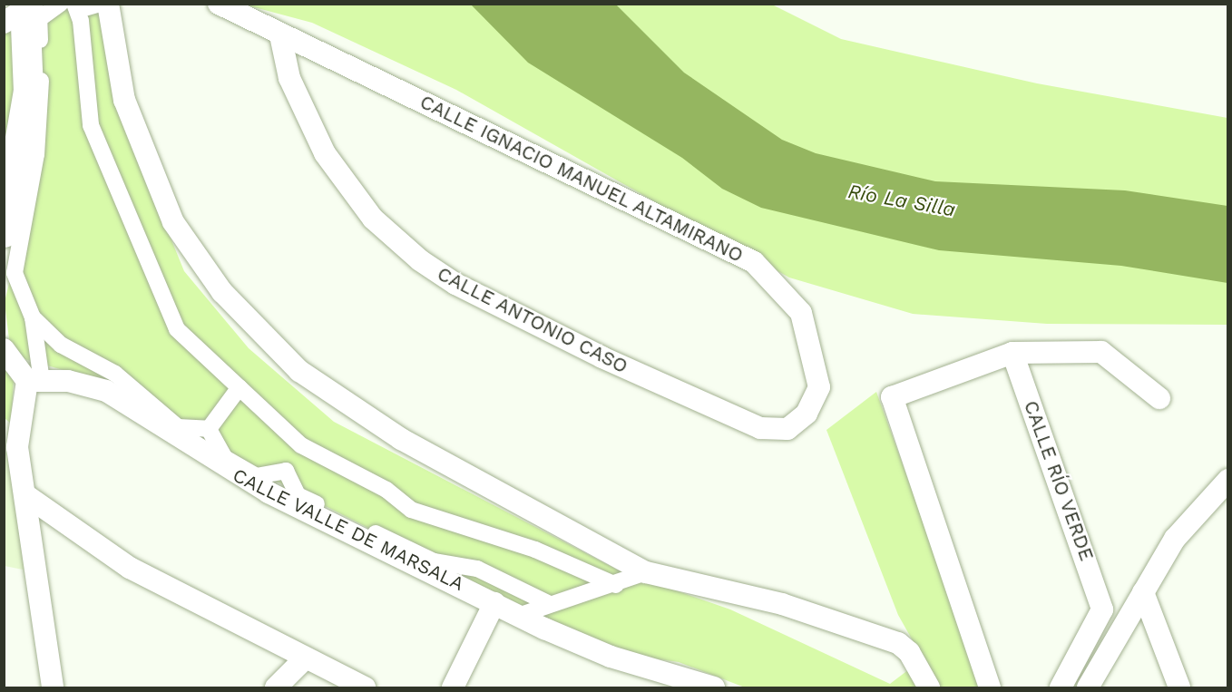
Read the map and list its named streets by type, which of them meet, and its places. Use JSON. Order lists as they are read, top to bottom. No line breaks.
{"streets":{"street":["CALLE IGNACIO MANUEL ALTAMIRANO","CALLE ANTONIO CASO","CALLE RÍO VERDE","CALLE VALLE DE MARSALA"]},"crossings":[["CALLE IGNACIO MANUEL ALTAMIRANO","CALLE ANTONIO CASO"]],"water":["Río La Silla"]}
